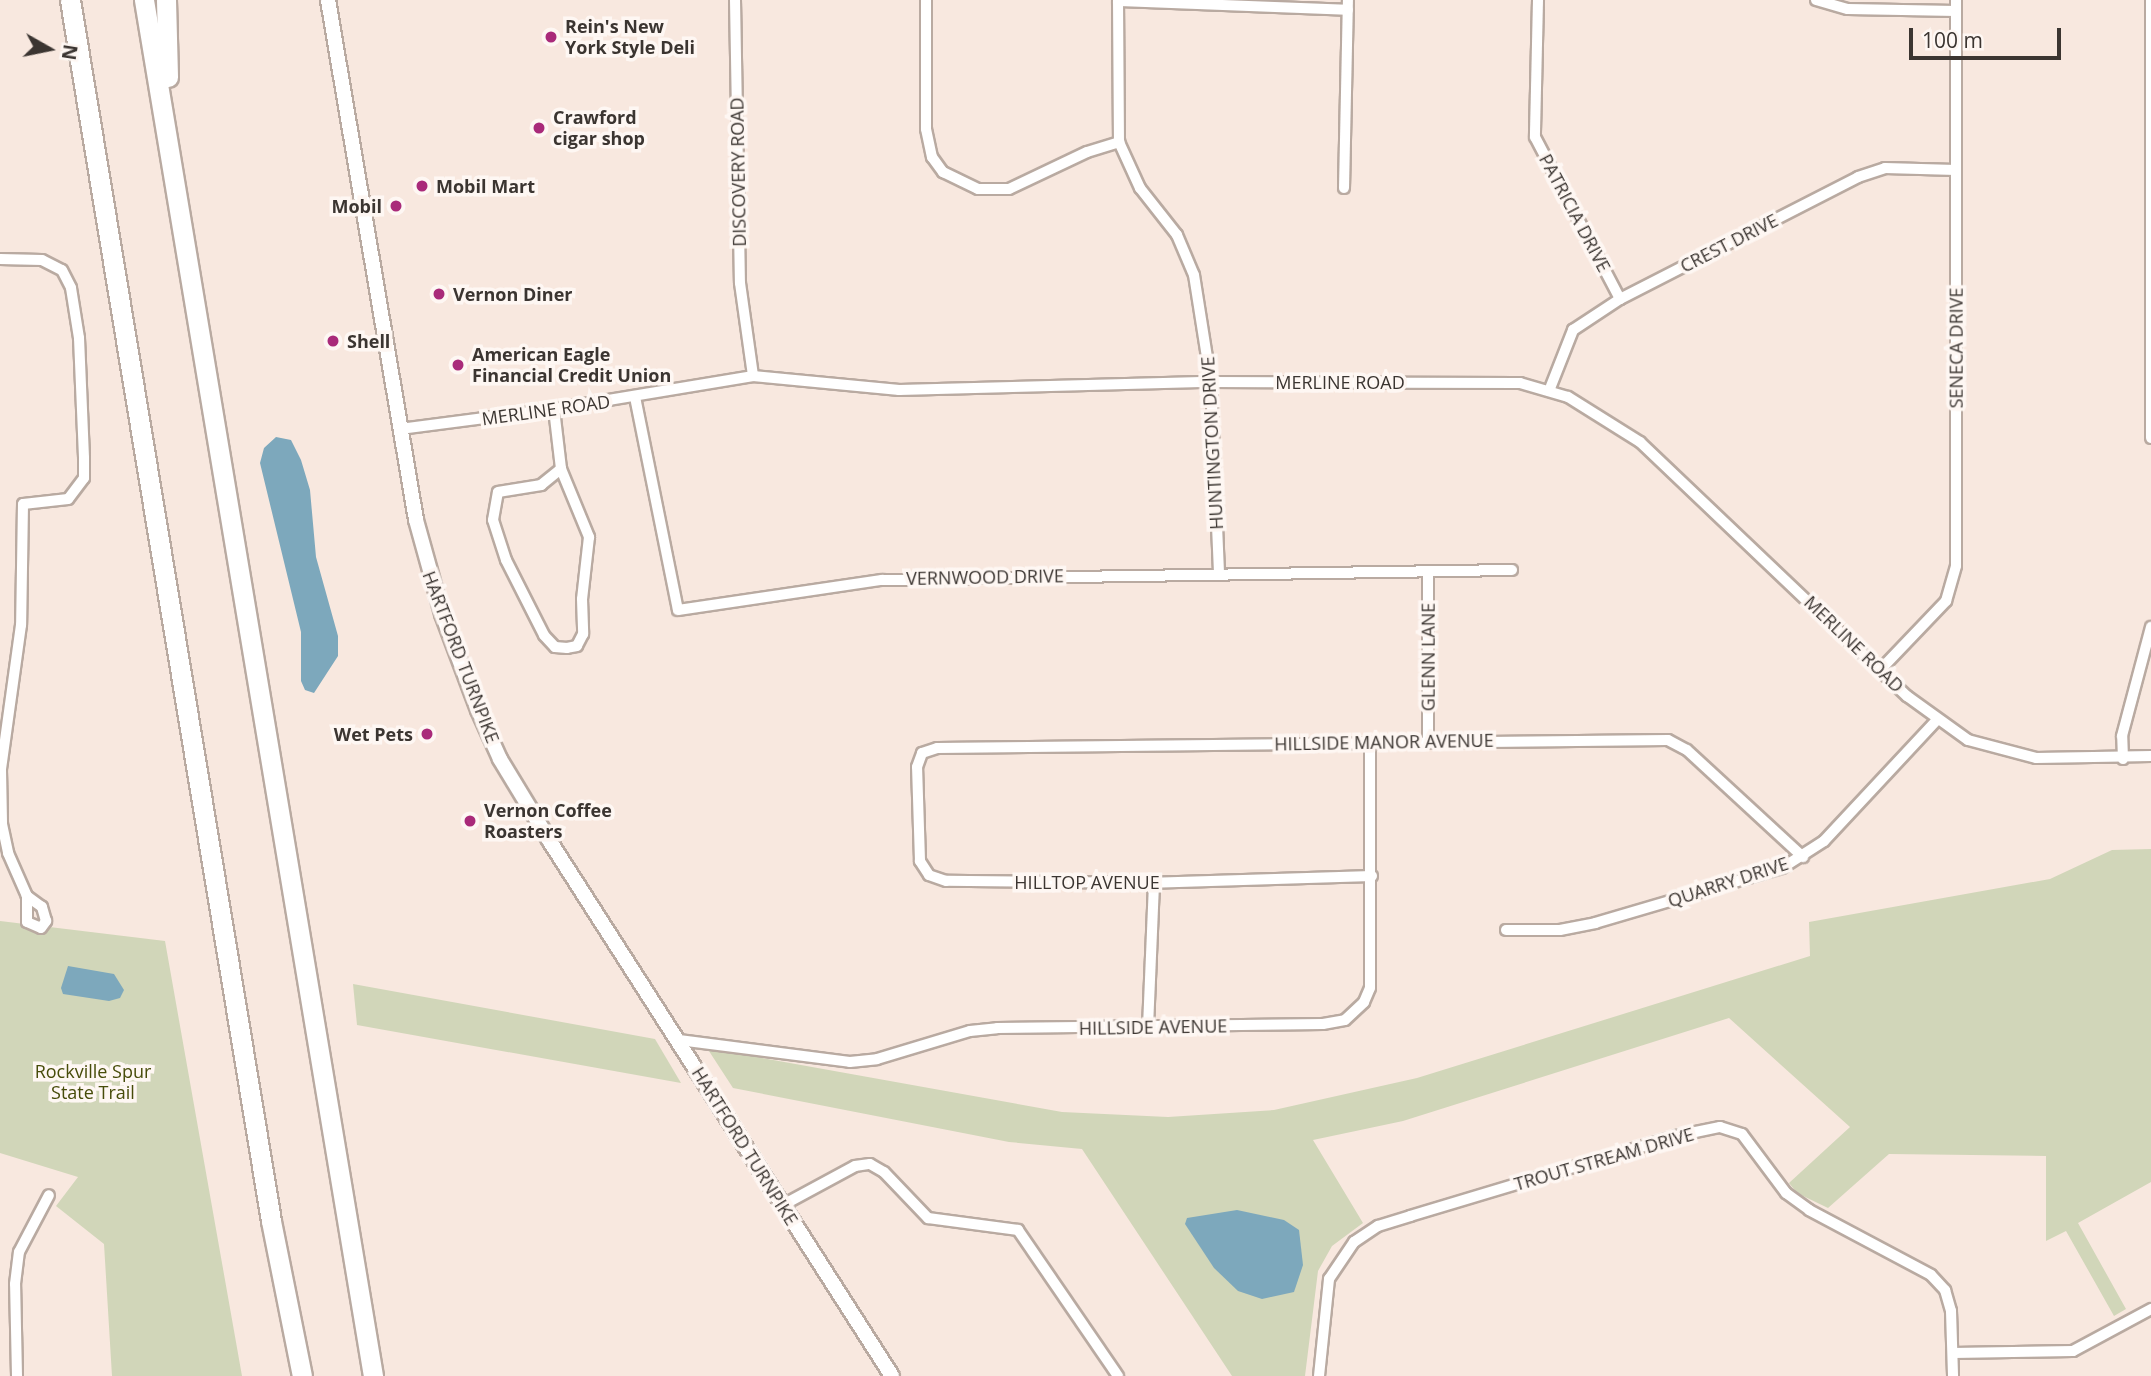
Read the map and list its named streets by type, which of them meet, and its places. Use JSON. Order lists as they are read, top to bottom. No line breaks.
{"streets":{"main road":["HARTFORD TURNPIKE"],"street":["DISCOVERY ROAD","PATRICIA DRIVE","CREST DRIVE","SENECA DRIVE","MERLINE ROAD","HUNTINGTON DRIVE","VERNWOOD DRIVE","GLENN LANE","HILLSIDE MANOR AVENUE","HILLTOP AVENUE","QUARRY DRIVE","HILLSIDE AVENUE","TROUT STREAM DRIVE"]},"crossings":[["DISCOVERY ROAD","MERLINE ROAD"],["PATRICIA DRIVE","CREST DRIVE"],["CREST DRIVE","SENECA DRIVE"],["CREST DRIVE","MERLINE ROAD"],["SENECA DRIVE","MERLINE ROAD"],["MERLINE ROAD","HUNTINGTON DRIVE"],["MERLINE ROAD","VERNWOOD DRIVE"],["MERLINE ROAD","HARTFORD TURNPIKE"],["MERLINE ROAD","QUARRY DRIVE"],["HUNTINGTON DRIVE","VERNWOOD DRIVE"],["VERNWOOD DRIVE","GLENN LANE"],["HARTFORD TURNPIKE","HILLSIDE AVENUE"],["GLENN LANE","HILLSIDE MANOR AVENUE"],["HILLSIDE MANOR AVENUE","HILLTOP AVENUE"],["HILLSIDE MANOR AVENUE","QUARRY DRIVE"],["HILLSIDE MANOR AVENUE","HILLSIDE AVENUE"],["HILLTOP AVENUE","HILLSIDE AVENUE"]],"parks":["Rockville Spur State Trail"],"places":["Rein's New York Style Deli","Crawford cigar shop","Mobil Mart","Mobil","Vernon Diner","Shell","American Eagle Financial Credit Union","Wet Pets","Vernon Coffee Roasters"],"scale_bar":"100 m","north":"right"}
